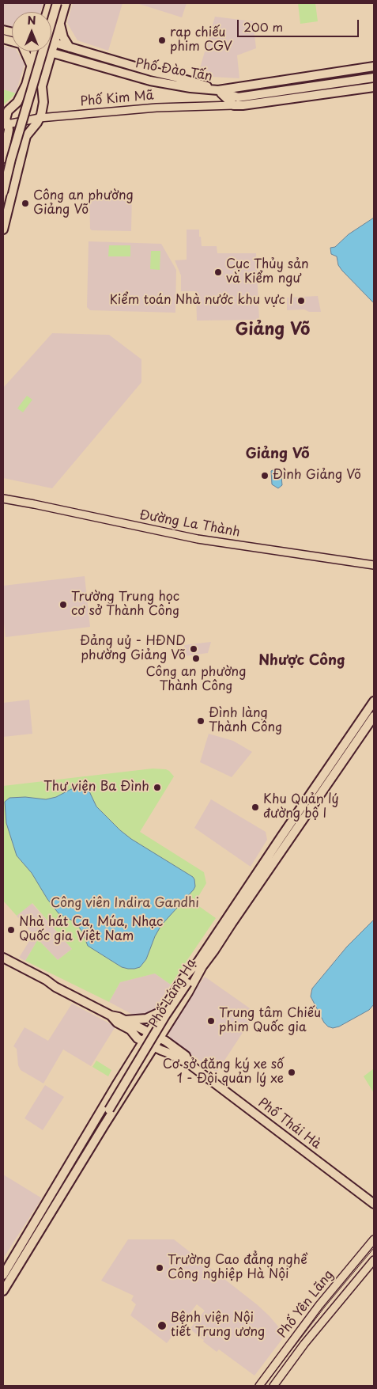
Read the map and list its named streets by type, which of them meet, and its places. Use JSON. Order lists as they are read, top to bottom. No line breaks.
{"streets":{"main road":["Phố Đào Tấn","Phố Kim Mã","Đường La Thành","Phố Láng Hạ","Phố Thái Hà","Phố Yên Lãng"]},"crossings":[["Phố Láng Hạ","Phố Thái Hà"]],"districts":["Giảng Võ","Giảng Võ","Nhược Công"],"parks":["Công viên Indira Gandhi"],"places":["rạp chiếu phim CGV","Công an phường Giảng Võ","Cục Thủy sản và Kiểm ngư","Kiểm toán Nhà nước khu vực I","Đình Giảng Võ","Trường Trung học cơ sở Thành Công","Đảng uỷ - HĐND phường Giảng Võ","Công an phường Thành Công","Đình làng Thành Công","Thư viện Ba Đình","Khu Quản lý đường bộ I","Nhà hát Ca, Múa, Nhạc Quốc gia Việt Nam","Trung tâm Chiếu phim Quốc gia","Cơ sở đăng ký xe số 1 - Đội quản lý xe","Trường Cao đẳng nghề Công nghiệp Hà Nội","Bệnh viện Nội tiết Trung ương"],"scale_bar":"200 m","north":"top"}
